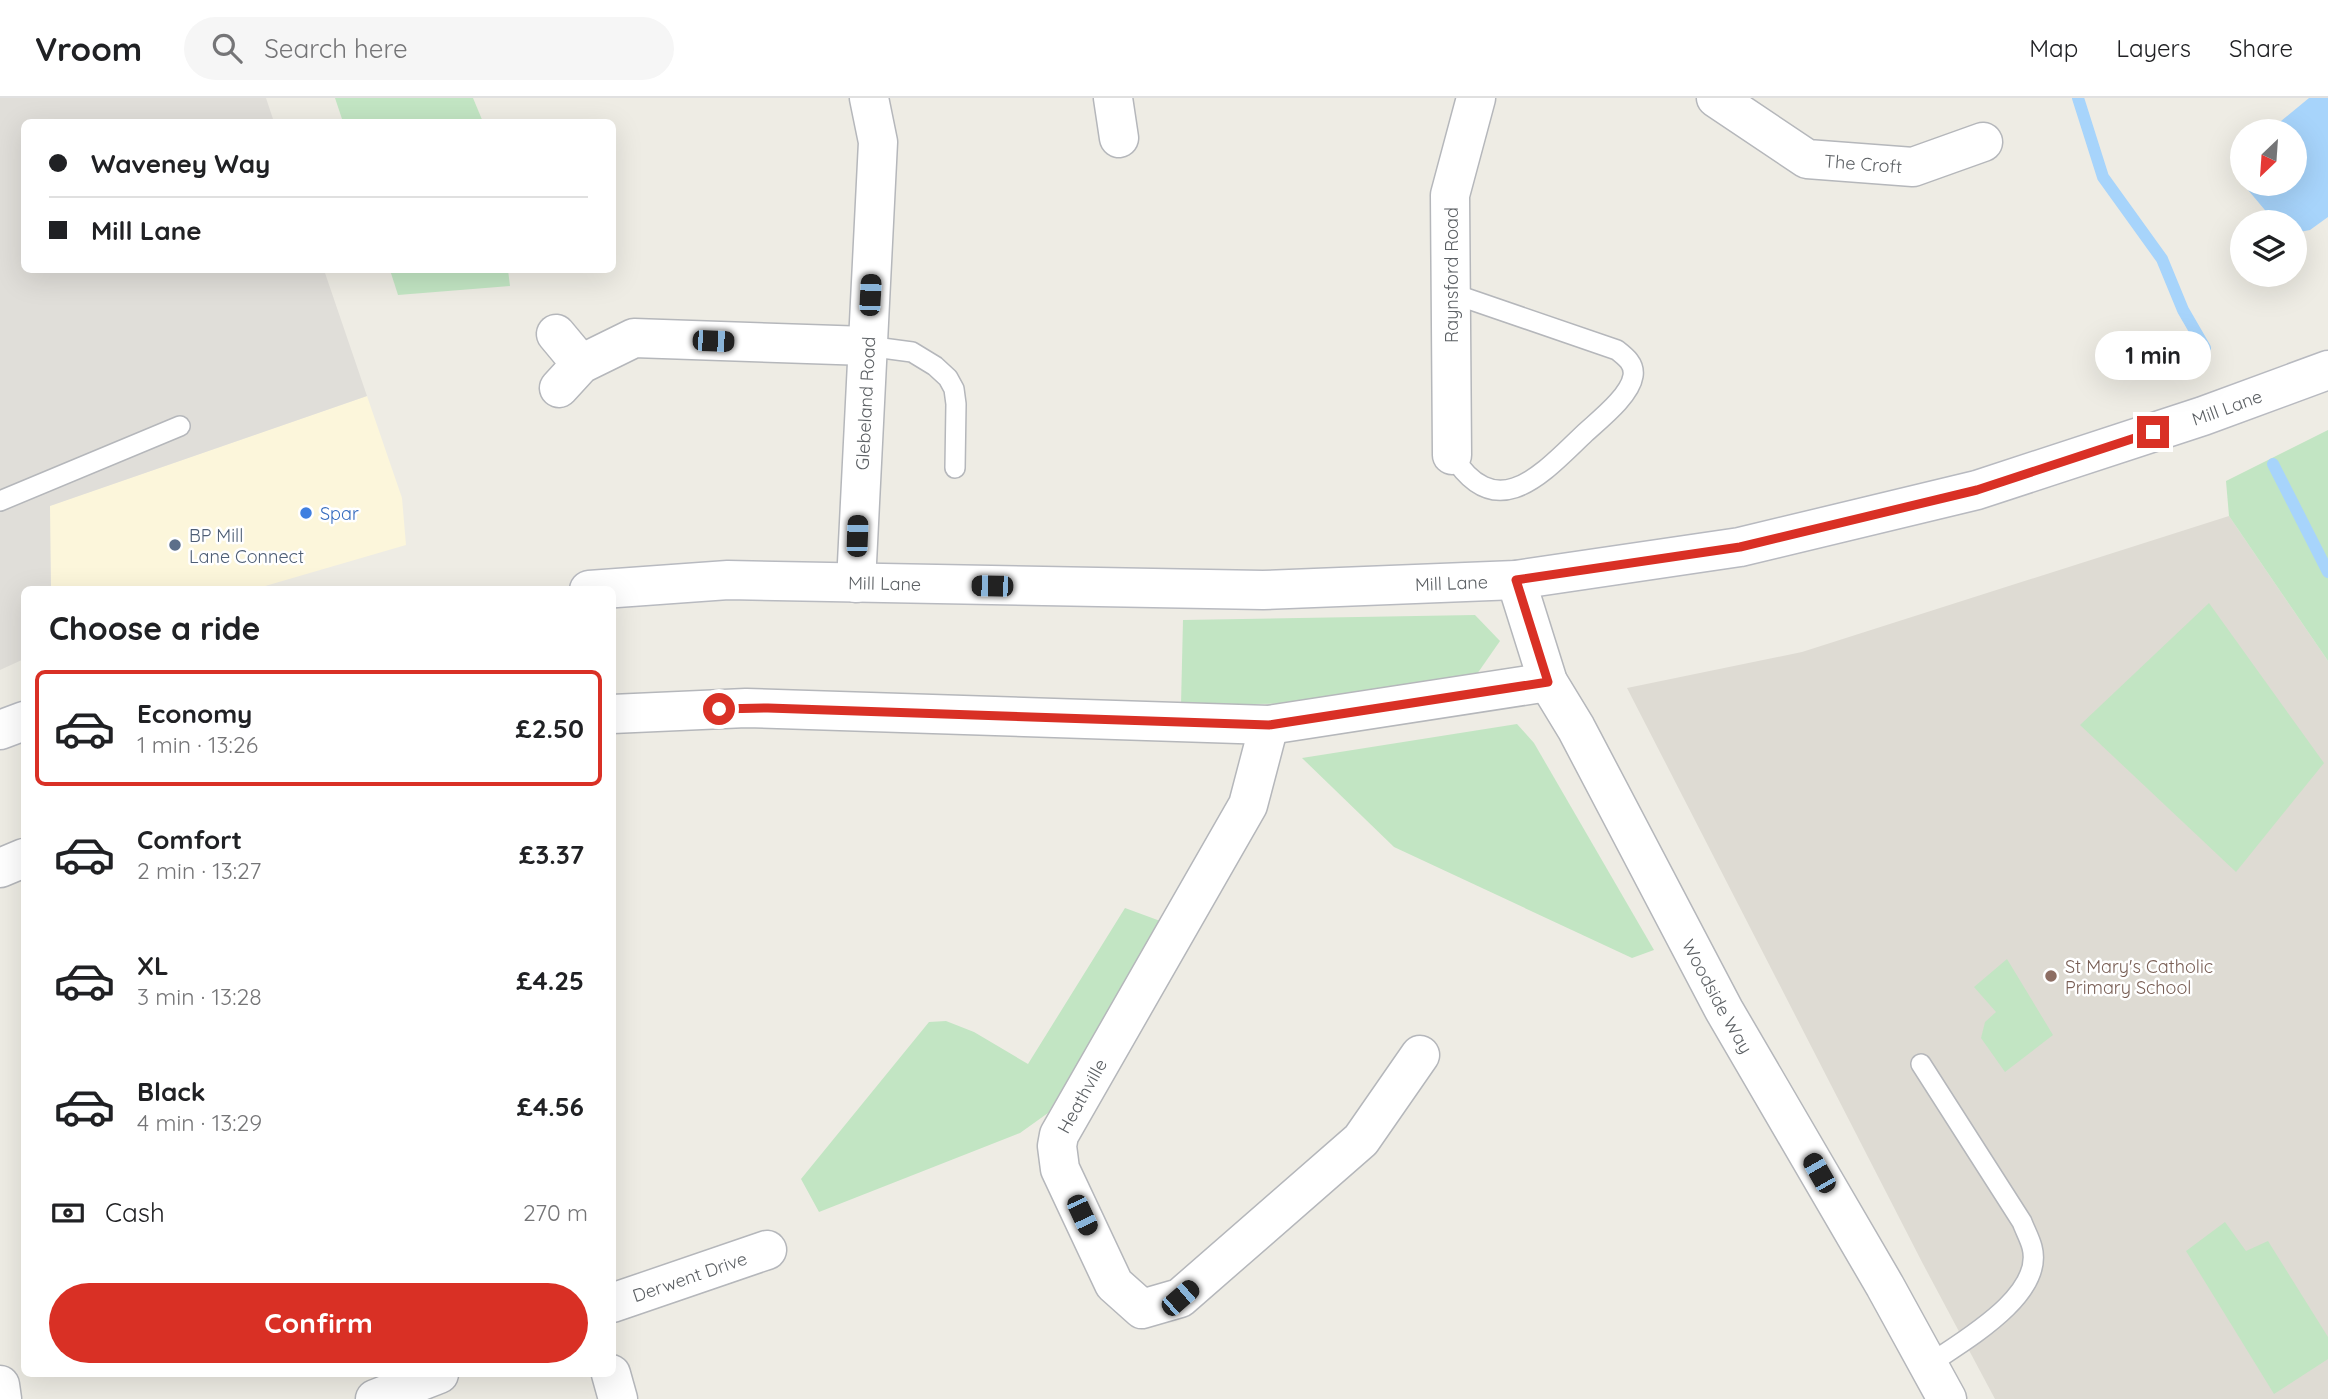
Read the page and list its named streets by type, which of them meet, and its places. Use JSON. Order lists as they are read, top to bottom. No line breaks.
{"streets":{"street":["The Croft","Raynsford Road","Glebeland Road","Mill Lane","Woodside Way","Heathville","Derwent Drive"]},"crossings":[["Glebeland Road","Mill Lane"],["Mill Lane","Woodside Way"]],"places":["Spar","BP Mill Lane Connect","St Mary's Catholic Primary School"],"north":"bottom left","page":{"header":"Vroom","search":"Search here","nav":["Map","Layers","Share"],"banner":["Waveney Way","Mill Lane"],"bubble":"1 min","heading":"Choose a ride","list":[{"name":"Economy","note":"1 min · 13:26","value":"£2.50"},{"name":"Comfort","note":"2 min · 13:27","value":"£3.37"},{"name":"XL","note":"3 min · 13:28","value":"£4.25"},{"name":"Black","note":"4 min · 13:29","value":"£4.56"}],"pay":["Cash","270 m"],"buttons":"Confirm"}}
